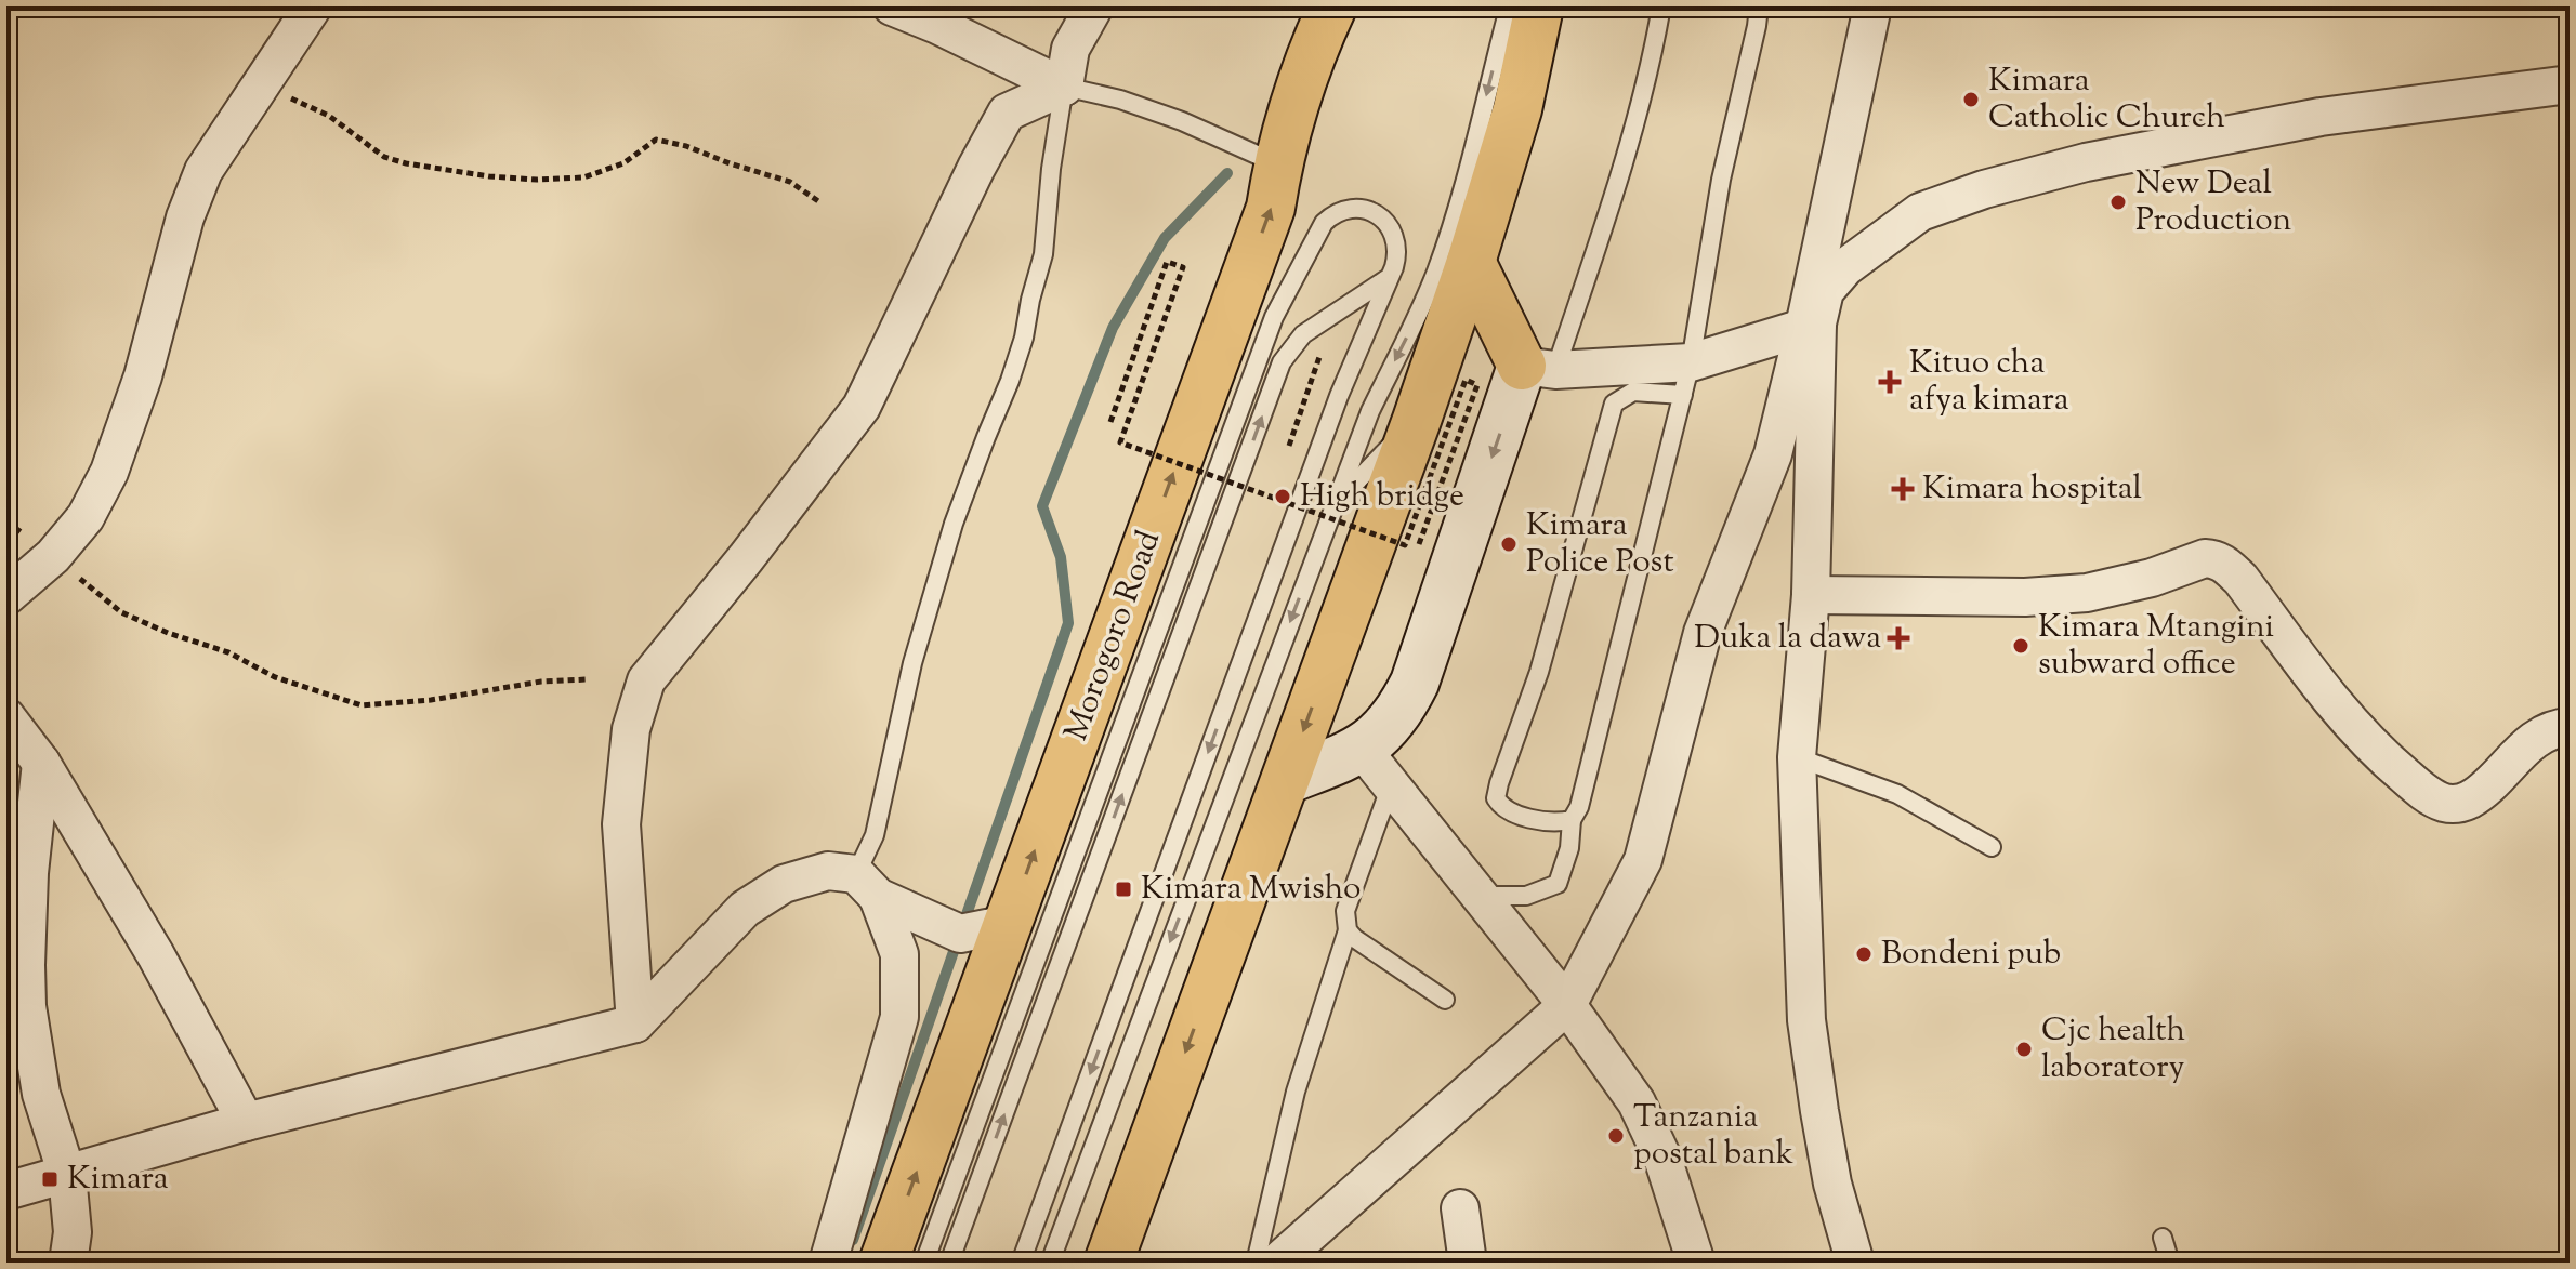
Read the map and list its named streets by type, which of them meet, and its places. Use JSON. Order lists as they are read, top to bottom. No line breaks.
{"streets":{"highway":["Morogoro Road"]},"places":{"other":["Kimara Catholic Church","New Deal Production","High bridge","Kimara Police Post","Kimara Mtangini subward office","Bondeni pub","Cjc health laboratory","Tanzania postal bank"],"health":["Kituo cha afya kimara","Kimara hospital","Duka la dawa"],"transit":["Kimara Mwisho","Kimara"]}}
